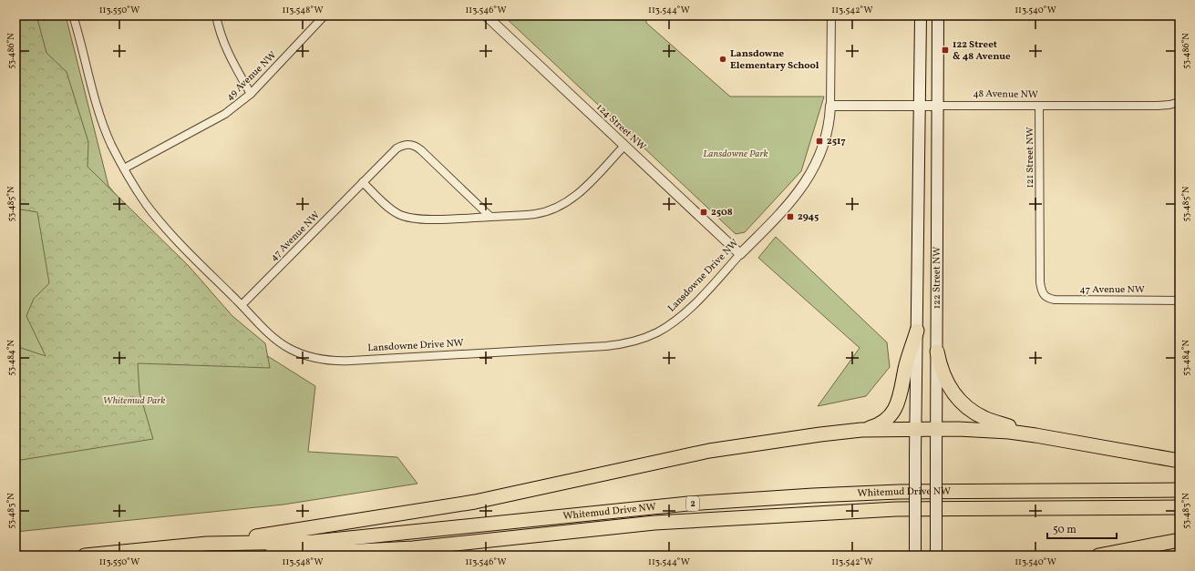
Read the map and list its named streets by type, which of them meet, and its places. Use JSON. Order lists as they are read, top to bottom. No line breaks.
{"streets":{"highway":["Whitemud Drive NW","2"],"main road":["122 Street NW"],"street":["49 Avenue NW","48 Avenue NW","124 Street NW","121 Street NW","47 Avenue NW","Lansdowne Drive NW"]},"crossings":[["49 Avenue NW","Lansdowne Drive NW"],["48 Avenue NW","121 Street NW"],["48 Avenue NW","Lansdowne Drive NW"],["48 Avenue NW","122 Street NW"],["124 Street NW","Lansdowne Drive NW"],["121 Street NW","47 Avenue NW"],["47 Avenue NW","Lansdowne Drive NW"]],"parks":["Lansdowne Park","Whitemud Park"],"places":{"transit":["122 Street & 48 Avenue","2517","2508","2945"],"other":["Lansdowne Elementary School"]},"scale_bar":"50 m","coordinates":["113.550°W","113.548°W","113.546°W","113.544°W","113.542°W","113.540°W","53.486°N","53.485°N","53.484°N","53.483°N"]}
